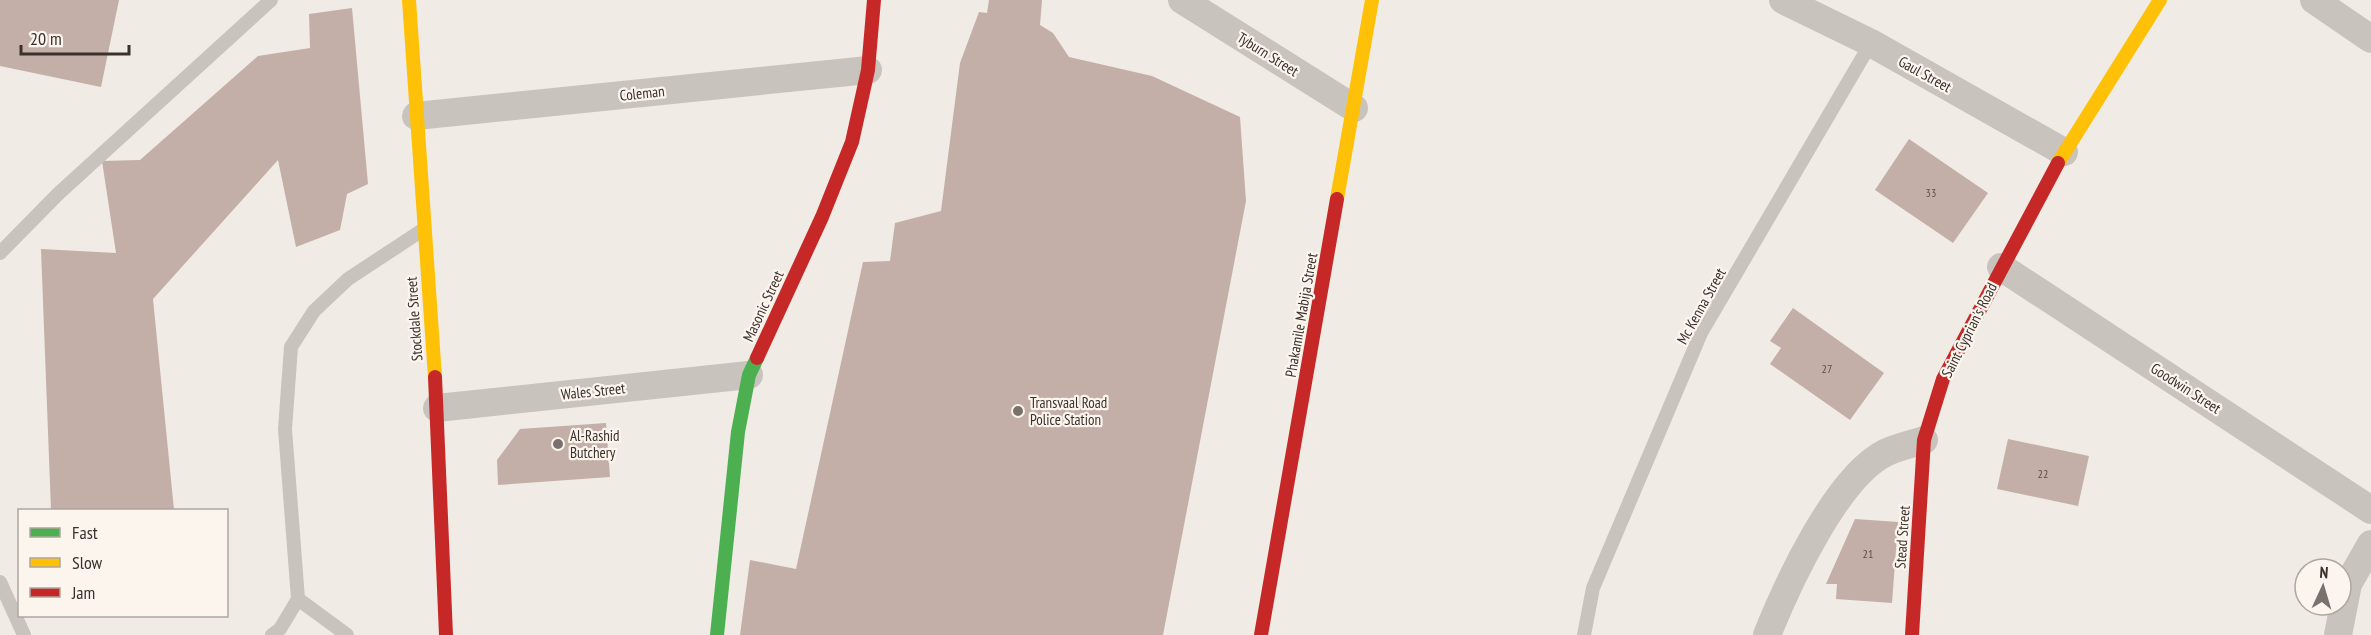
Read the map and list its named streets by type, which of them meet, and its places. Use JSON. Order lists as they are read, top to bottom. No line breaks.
{"streets":{"street":["Tyburn Street","Gaul Street","Coleman","Masonic Street","Phakamile Mabija Street","Stockdale Street","Saint Cyprian's Road","Goodwin Street","Wales Street","Stead Street"],"lane":["Mc Kenna Street"]},"crossings":[["Tyburn Street","Phakamile Mabija Street"],["Gaul Street","Mc Kenna Street"],["Gaul Street","Saint Cyprian's Road"],["Coleman","Masonic Street"],["Coleman","Stockdale Street"],["Masonic Street","Wales Street"],["Stockdale Street","Wales Street"],["Saint Cyprian's Road","Goodwin Street"],["Saint Cyprian's Road","Stead Street"]],"places":["Transvaal Road Police Station","Al-Rashid Butchery"],"house_numbers":["33","27","22","21"],"legend":["Fast","Slow","Jam"],"scale_bar":"20 m","north":"top"}
